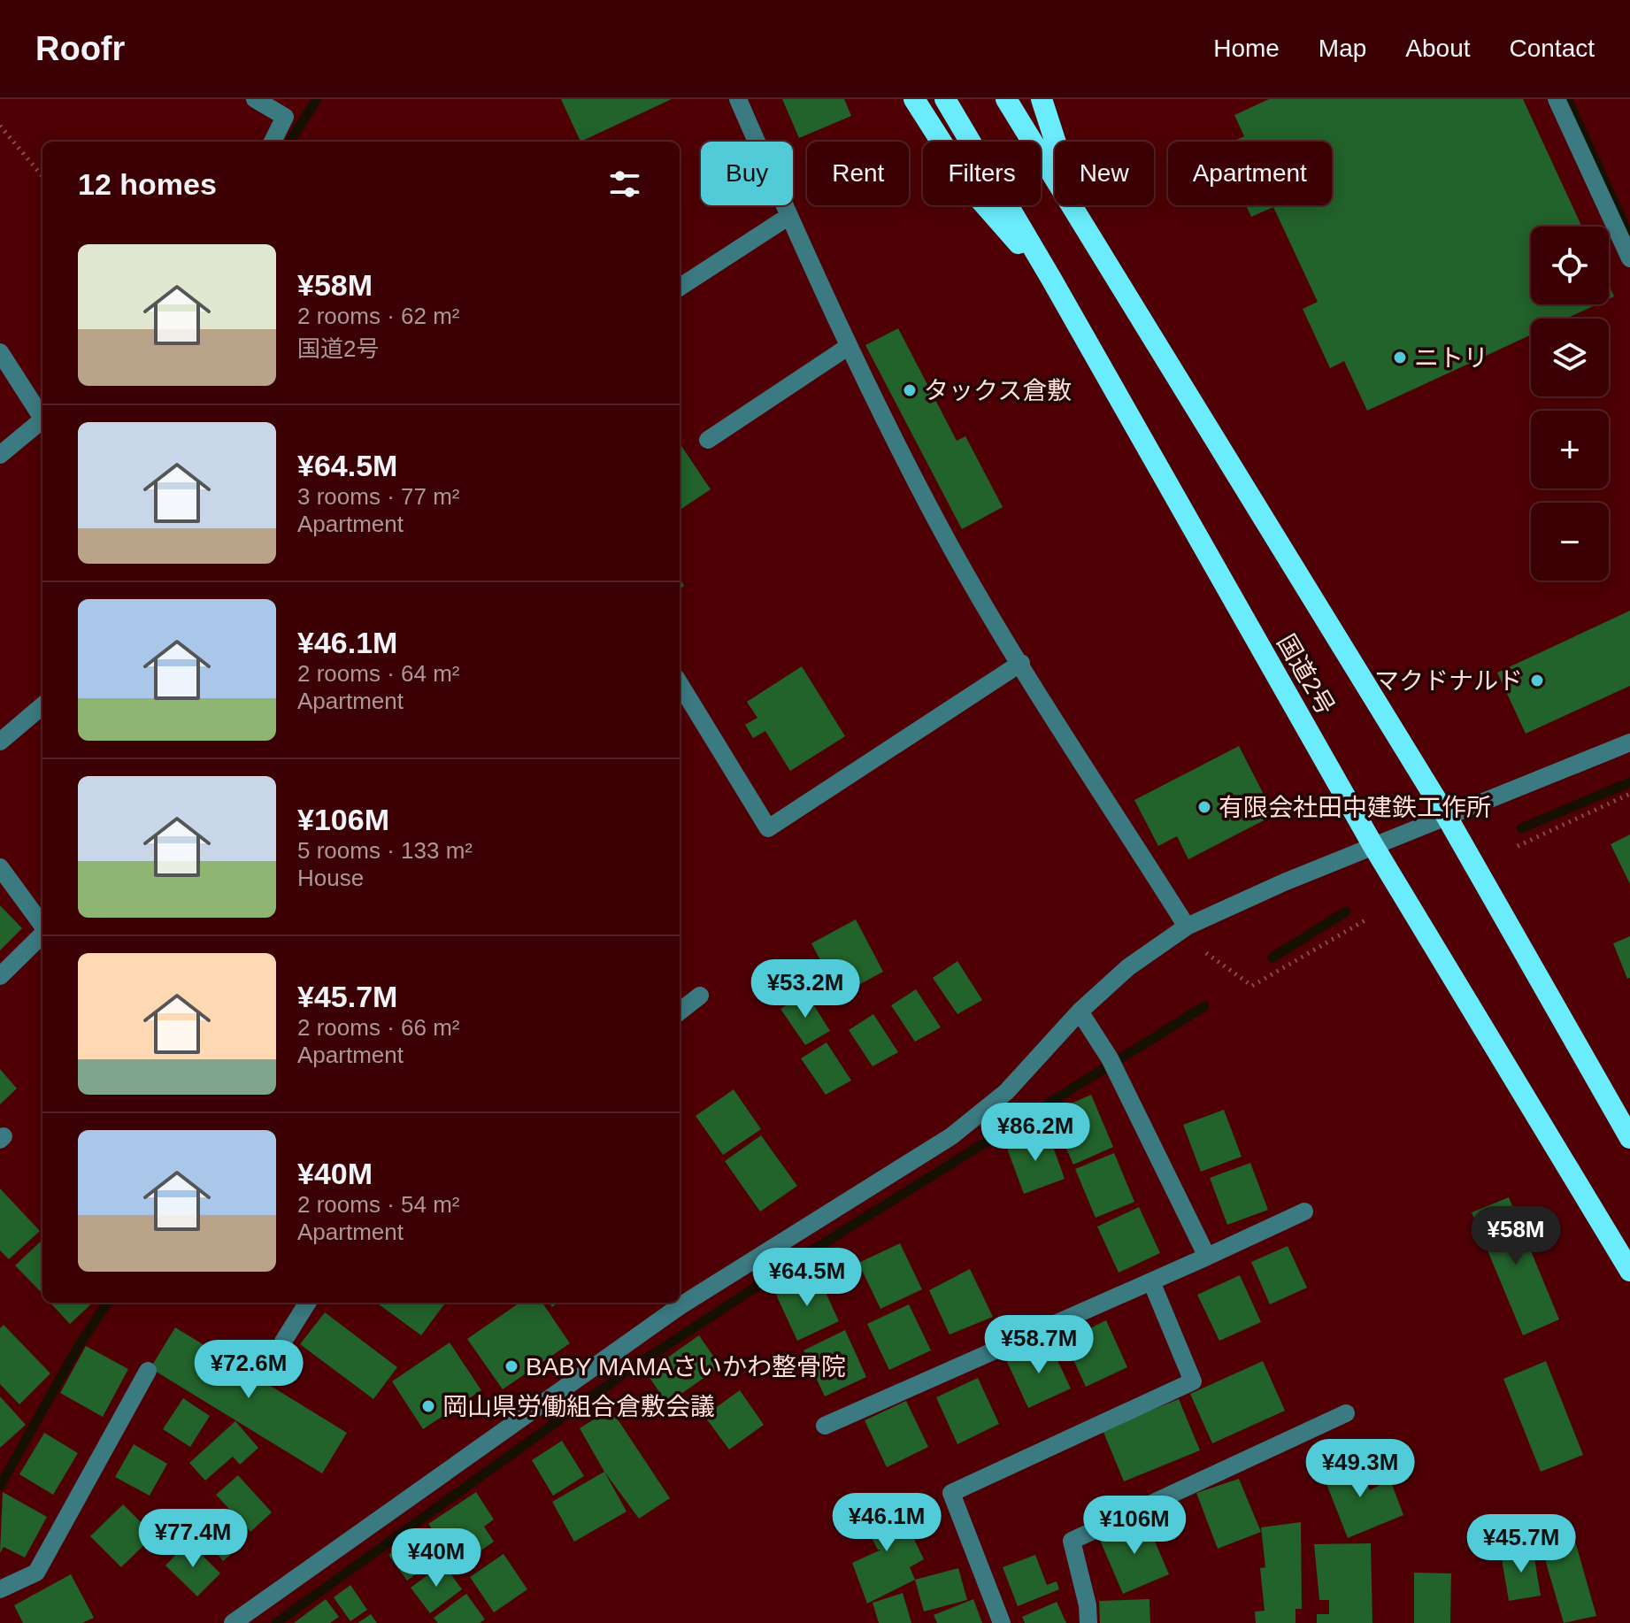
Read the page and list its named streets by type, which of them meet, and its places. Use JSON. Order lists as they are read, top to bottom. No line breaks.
{"streets":{"highway":["国道2号"]},"places":["ニトリ","タックス倉敷","マクドナルド","有限会社田中建鉄工作所","BABY MAMAさいかわ整骨院","岡山県労働組合倉敷会議"],"page":{"header":"Roofr","nav":["Home","Map","About","Contact"],"chip":["Buy","Rent","Filters","New","Apartment"],"heading":"12 homes","map_buttons":["+","−"],"list":[{"name":"¥58M","note":"2 rooms · 62 m² · 国道2号"},{"name":"¥64.5M","note":"3 rooms · 77 m² · Apartment"},{"name":"¥46.1M","note":"2 rooms · 64 m² · Apartment"},{"name":"¥106M","note":"5 rooms · 133 m² · House"},{"name":"¥45.7M","note":"2 rooms · 66 m² · Apartment"},{"name":"¥40M","note":"2 rooms · 54 m² · Apartment"}],"price":["¥53.2M","¥86.2M","¥58M","¥64.5M","¥58.7M","¥72.6M","¥49.3M","¥46.1M","¥106M","¥77.4M","¥45.7M","¥40M"]}}
